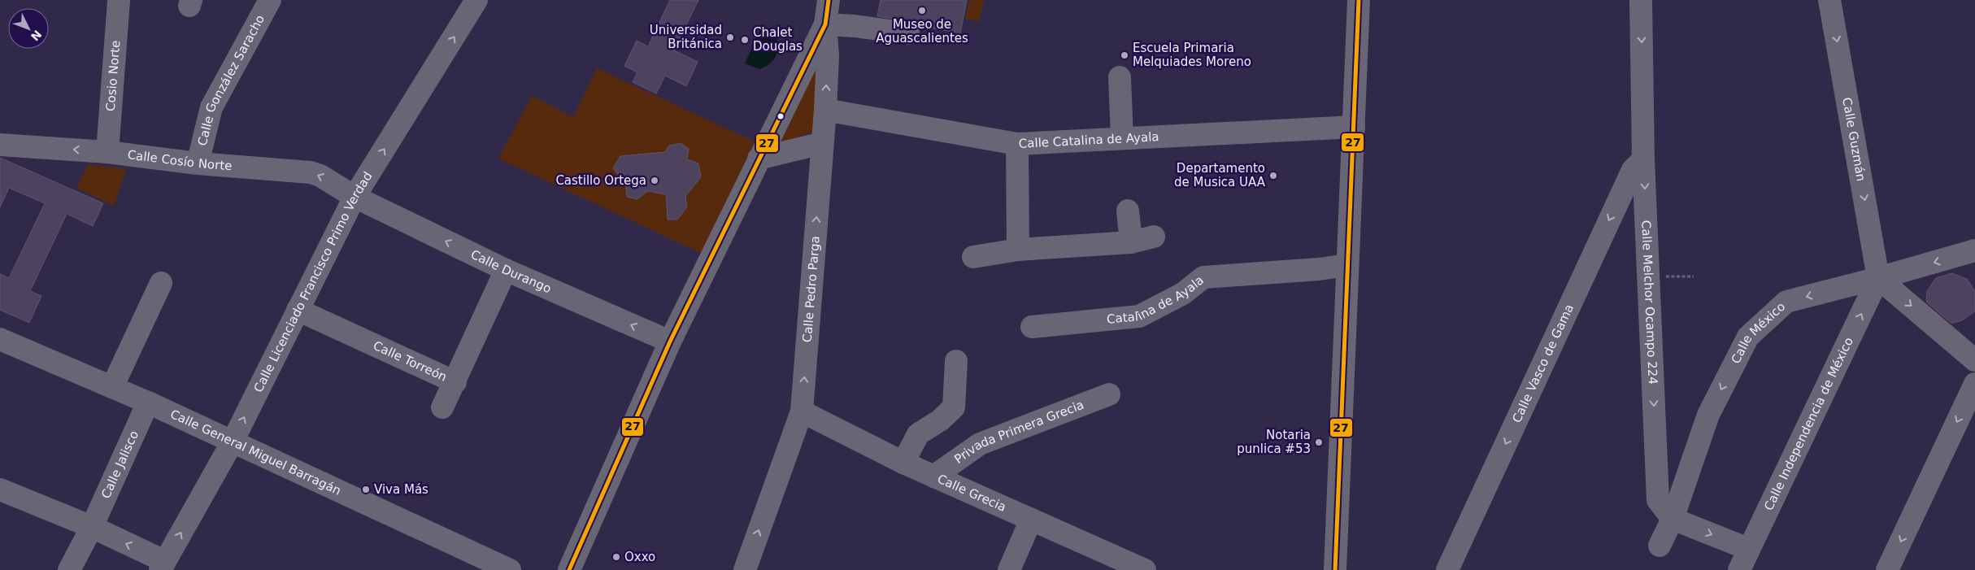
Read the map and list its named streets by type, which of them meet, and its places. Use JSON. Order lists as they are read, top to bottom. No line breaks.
{"streets":{"street":["Cosio Norte","Calle González Saracho","Calle Guzmán","Calle Catalina de Ayala","Calle Cosío Norte","Calle Durango","Calle Licenciado Francisco Primo Verdad","Calle Pedro Parga","Catalina de Ayala","Calle Melchor Ocampo 224","Calle México","Calle Torreón","Calle Vasco de Gama","Calle Independencia de México","Privada Primera Grecia","Calle General Miguel Barragán","Calle Jalisco","Calle Grecia"]},"crossings":[["Cosio Norte","Calle Cosío Norte"],["Calle González Saracho","Calle Cosío Norte"],["Calle Guzmán","Calle México"],["Calle Guzmán","Calle Independencia de México"],["Calle Catalina de Ayala","Calle Pedro Parga"],["Calle Cosío Norte","Calle Durango"],["Calle Cosío Norte","Calle Licenciado Francisco Primo Verdad"],["Calle Durango","Calle Licenciado Francisco Primo Verdad"],["Calle Durango","Calle Torreón"],["Calle Licenciado Francisco Primo Verdad","Calle Torreón"],["Calle Licenciado Francisco Primo Verdad","Calle General Miguel Barragán"],["Calle Pedro Parga","Calle Grecia"],["Calle Melchor Ocampo 224","Calle México"],["Calle Melchor Ocampo 224","Calle Vasco de Gama"],["Calle México","Calle Independencia de México"],["Privada Primera Grecia","Calle Grecia"],["Calle General Miguel Barragán","Calle Jalisco"]],"one_way":["Calle Guzmán","Calle Cosío Norte","Calle Durango","Calle Licenciado Francisco Primo Verdad","Calle Melchor Ocampo 224","Calle México"],"places":["Museo de Aguascalientes","Universidad Británica","Chalet Douglas","Escuela Primaria Melquiades Moreno","Departamento de Musica UAA","Castillo Ortega","Notaria punlica #53","Viva Más","Oxxo"],"lines":["transit line 27"],"north":"bottom right"}
